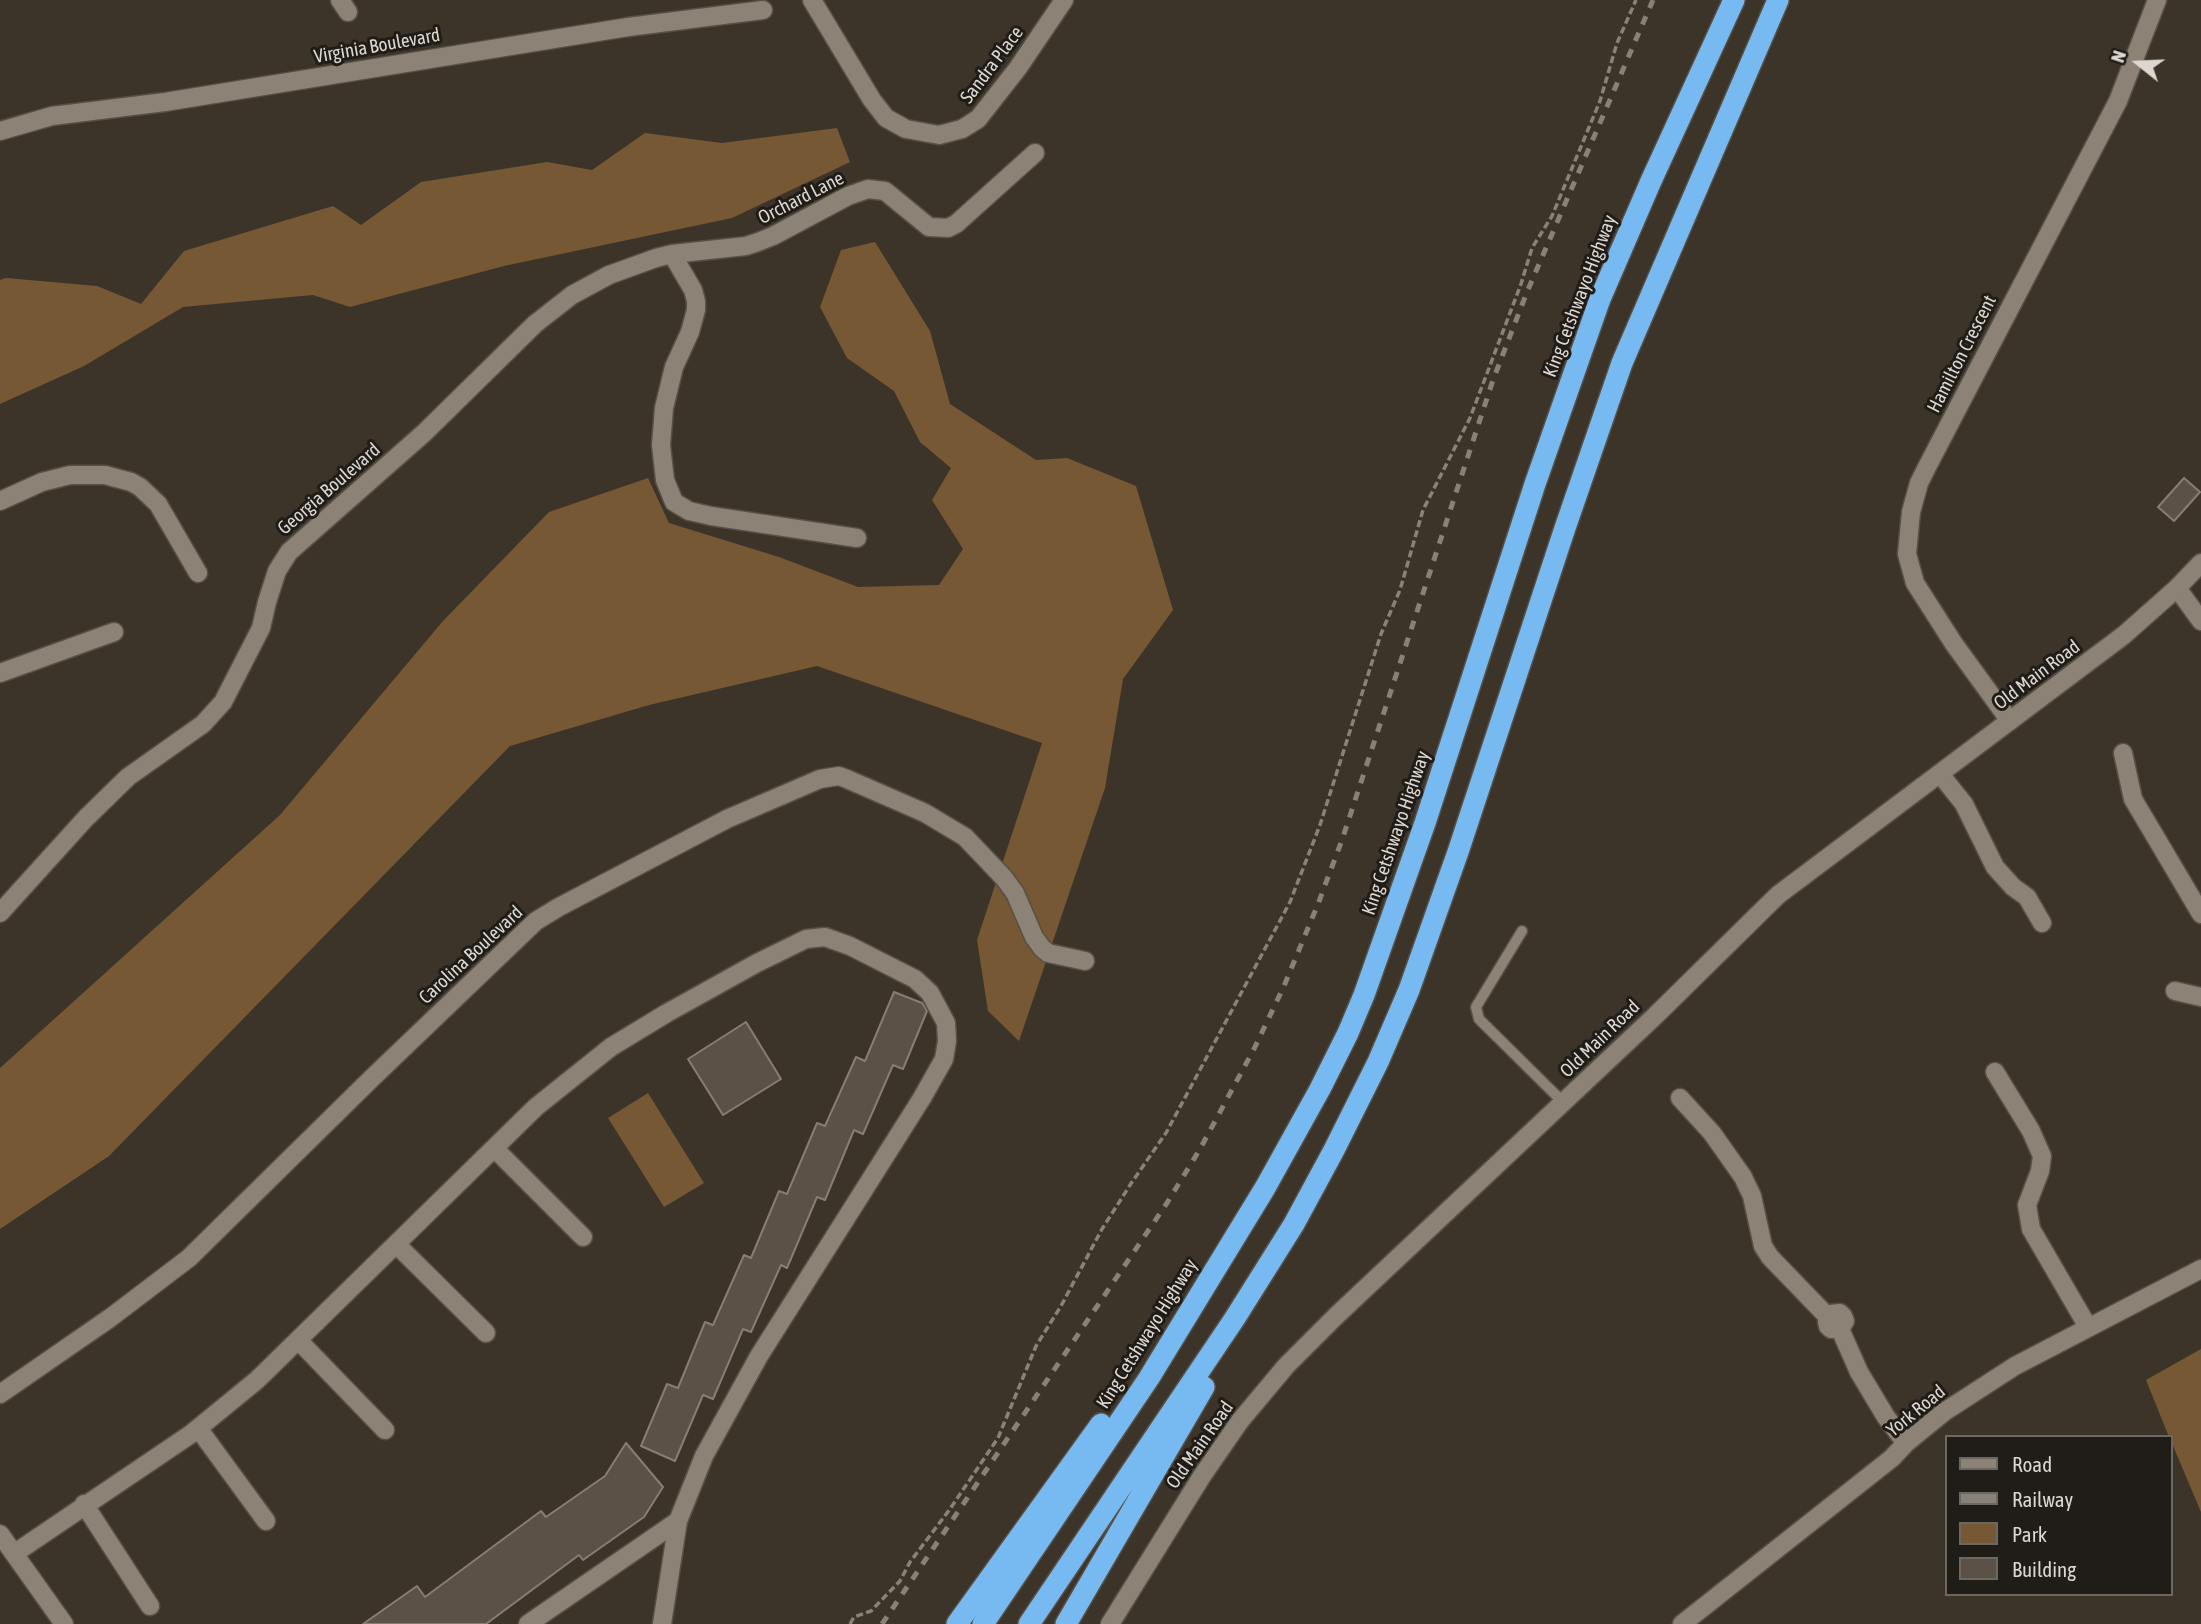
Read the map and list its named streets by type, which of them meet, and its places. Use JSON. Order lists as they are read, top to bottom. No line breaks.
{"streets":{"highway":["King Cetshwayo Highway"],"street":["Virginia Boulevard","Sandra Place","Orchard Lane","Hamilton Crescent","Georgia Boulevard","Old Main Road","Carolina Boulevard","York Road"]},"crossings":[["Orchard Lane","Georgia Boulevard"],["Hamilton Crescent","Old Main Road"]],"legend":["Road","Railway","Park","Building"],"north":"left"}
